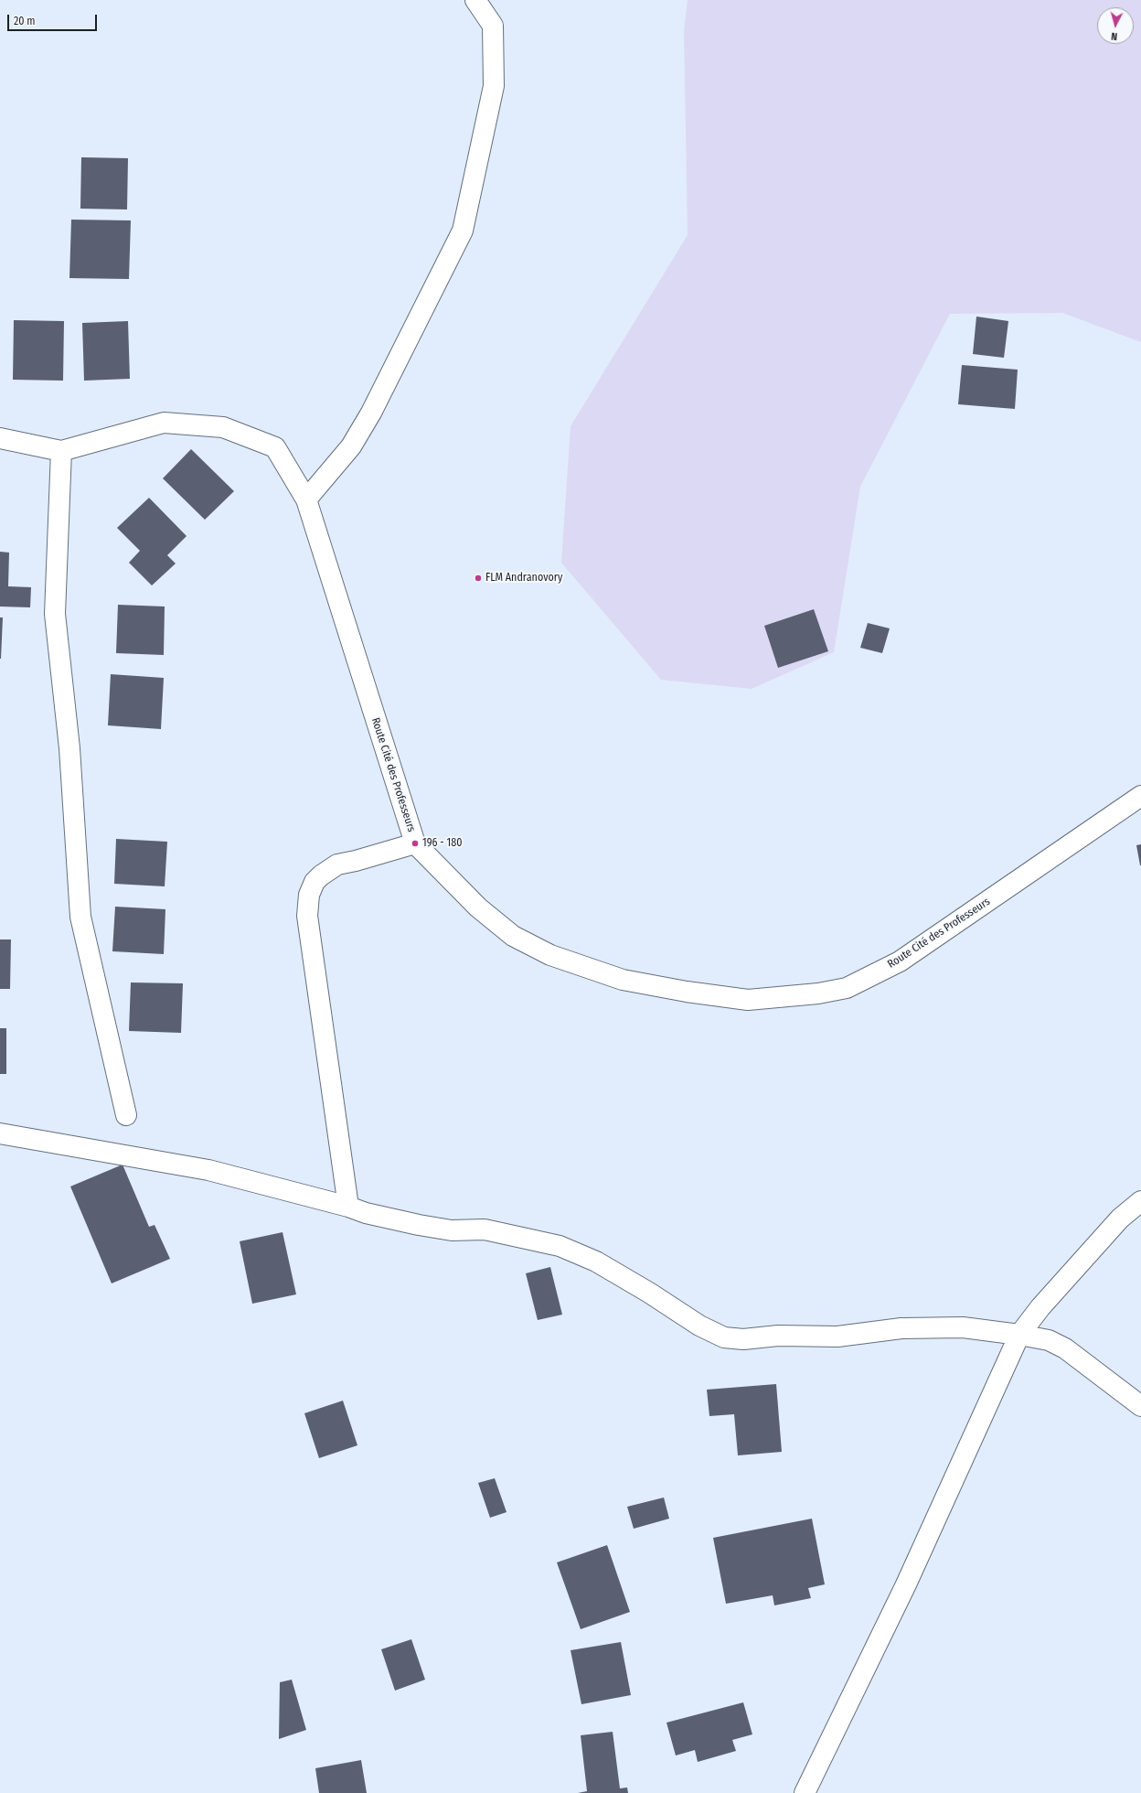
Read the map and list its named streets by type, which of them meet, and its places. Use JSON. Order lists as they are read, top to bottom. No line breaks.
{"streets":{"street":["Route Cité des Professeurs"]},"places":["FLM Andranovory","196 - 180"],"scale_bar":"20 m","north":"bottom"}
